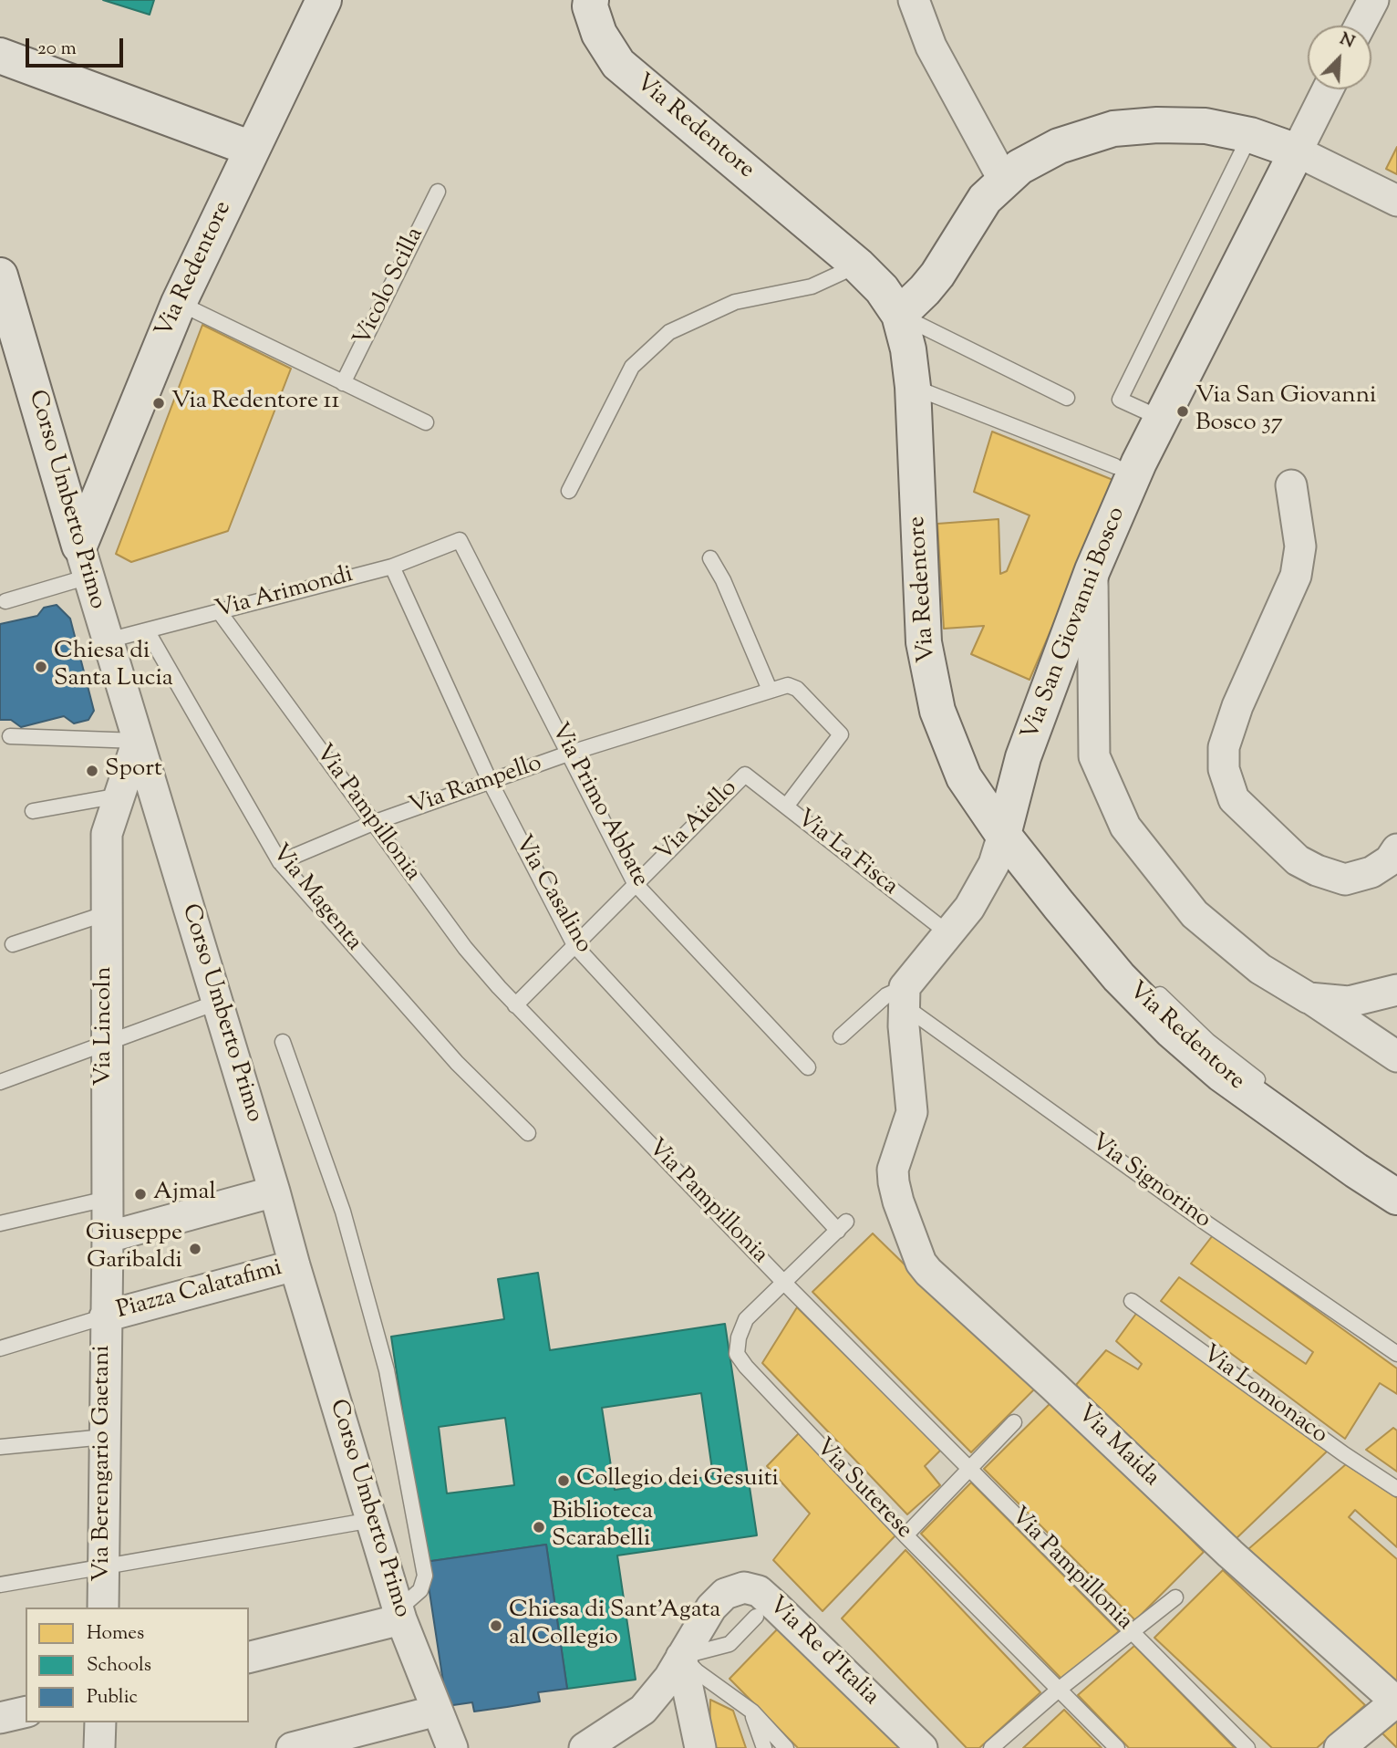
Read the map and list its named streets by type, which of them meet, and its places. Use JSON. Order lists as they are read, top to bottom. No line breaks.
{"streets":{"street":["Via Redentore","Corso Umberto Primo","Via San Giovanni Bosco","Via Lincoln","Piazza Calatafimi","Via Maida","Via Berengario Gaetani","Via Re d'Italia"],"lane":["Vicolo Scilla","Via Arimondi","Via Rampello","Via Primo Abbate","Via Pampillonia","Via Aiello","Via La Fisca","Via Casalino","Via Magenta","Via Signorino","Via Lomonaco","Via Suterese"]},"crossings":[["Via Redentore","Corso Umberto Primo"],["Via Redentore","Via San Giovanni Bosco"],["Corso Umberto Primo","Via Arimondi"],["Corso Umberto Primo","Via Lincoln"],["Corso Umberto Primo","Piazza Calatafimi"],["Via Arimondi","Via Primo Abbate"],["Via Arimondi","Via Pampillonia"],["Via Arimondi","Via Casalino"],["Via Arimondi","Via Magenta"],["Via Rampello","Via Primo Abbate"],["Via Rampello","Via Pampillonia"],["Via Rampello","Via La Fisca"],["Via Rampello","Via Casalino"],["Via Rampello","Via Magenta"],["Via Primo Abbate","Via Aiello"],["Via Pampillonia","Via Aiello"],["Via Pampillonia","Via Suterese"],["Via Aiello","Via La Fisca"],["Via Aiello","Via Casalino"],["Via Casalino","Via Suterese"],["Via Lincoln","Piazza Calatafimi"],["Via Lincoln","Via Berengario Gaetani"],["Via Signorino","Via Maida"],["Piazza Calatafimi","Via Berengario Gaetani"]],"places":["Via Redentore 11","Via San Giovanni Bosco 37","Chiesa di Santa Lucia","Sport","Ajmal","Giuseppe Garibaldi","Collegio dei Gesuiti","Biblioteca Scarabelli","Chiesa di Sant'Agata al Collegio"],"legend":["Homes","Schools","Public"],"scale_bar":"20 m","north":"top right"}
